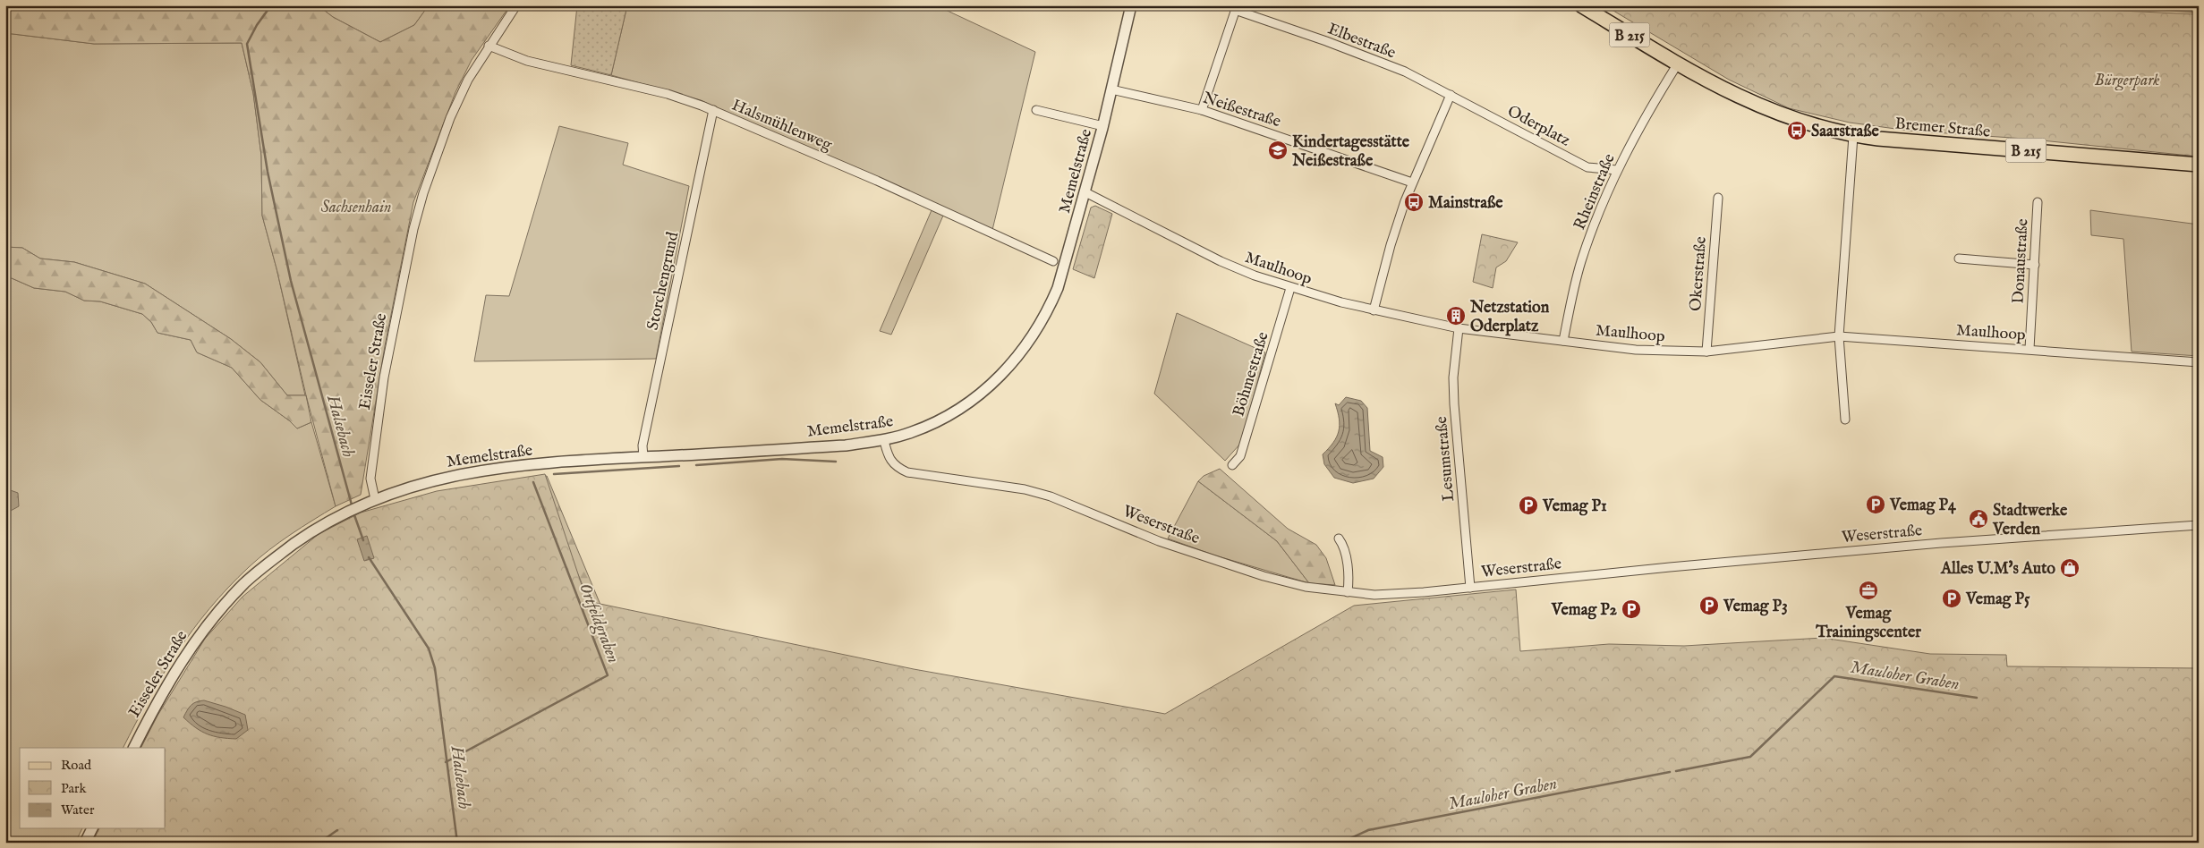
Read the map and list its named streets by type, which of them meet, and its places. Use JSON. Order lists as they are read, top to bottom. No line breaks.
{"streets":{"main road":["B 215","Bremer Straße"],"street":["Elbestraße","Neißestraße","Halsmühlenweg","Oderplatz","Memelstraße","Rheinstraße","Donaustraße","Maulhoop","Okerstraße","Storchengrund","Eisseler Straße","Böhmestraße","Lesumstraße","Weserstraße"]},"crossings":[["Elbestraße","Oderplatz"],["Neißestraße","Memelstraße"],["Halsmühlenweg","Storchengrund"],["Halsmühlenweg","Eisseler Straße"],["Oderplatz","Rheinstraße"],["Bremer Straße","Rheinstraße"],["Memelstraße","Maulhoop"],["Memelstraße","Storchengrund"],["Memelstraße","Eisseler Straße"],["Memelstraße","Weserstraße"],["Rheinstraße","Maulhoop"],["Donaustraße","Maulhoop"],["Maulhoop","Okerstraße"],["Maulhoop","Böhmestraße"],["Maulhoop","Lesumstraße"],["Lesumstraße","Weserstraße"]],"water":["Halsebach","Ortfeldgraben","Mauloher Graben"],"parks":["Bürgerpark","Sachsenhain"],"places":{"bus stop":["Saarstraße","Mainstraße"],"school or university":["Kindertagesstätte Neißestraße"],"building":["Netzstation Oderplatz"],"parking":["Vemag P4","Vemag P1","Vemag P5","Vemag P3","Vemag P2"],"public building":["Stadtwerke Verden"],"shop":["Alles U.M's Auto"],"office":["Vemag Trainingscenter"]},"legend":["Road","Park","Water"]}
